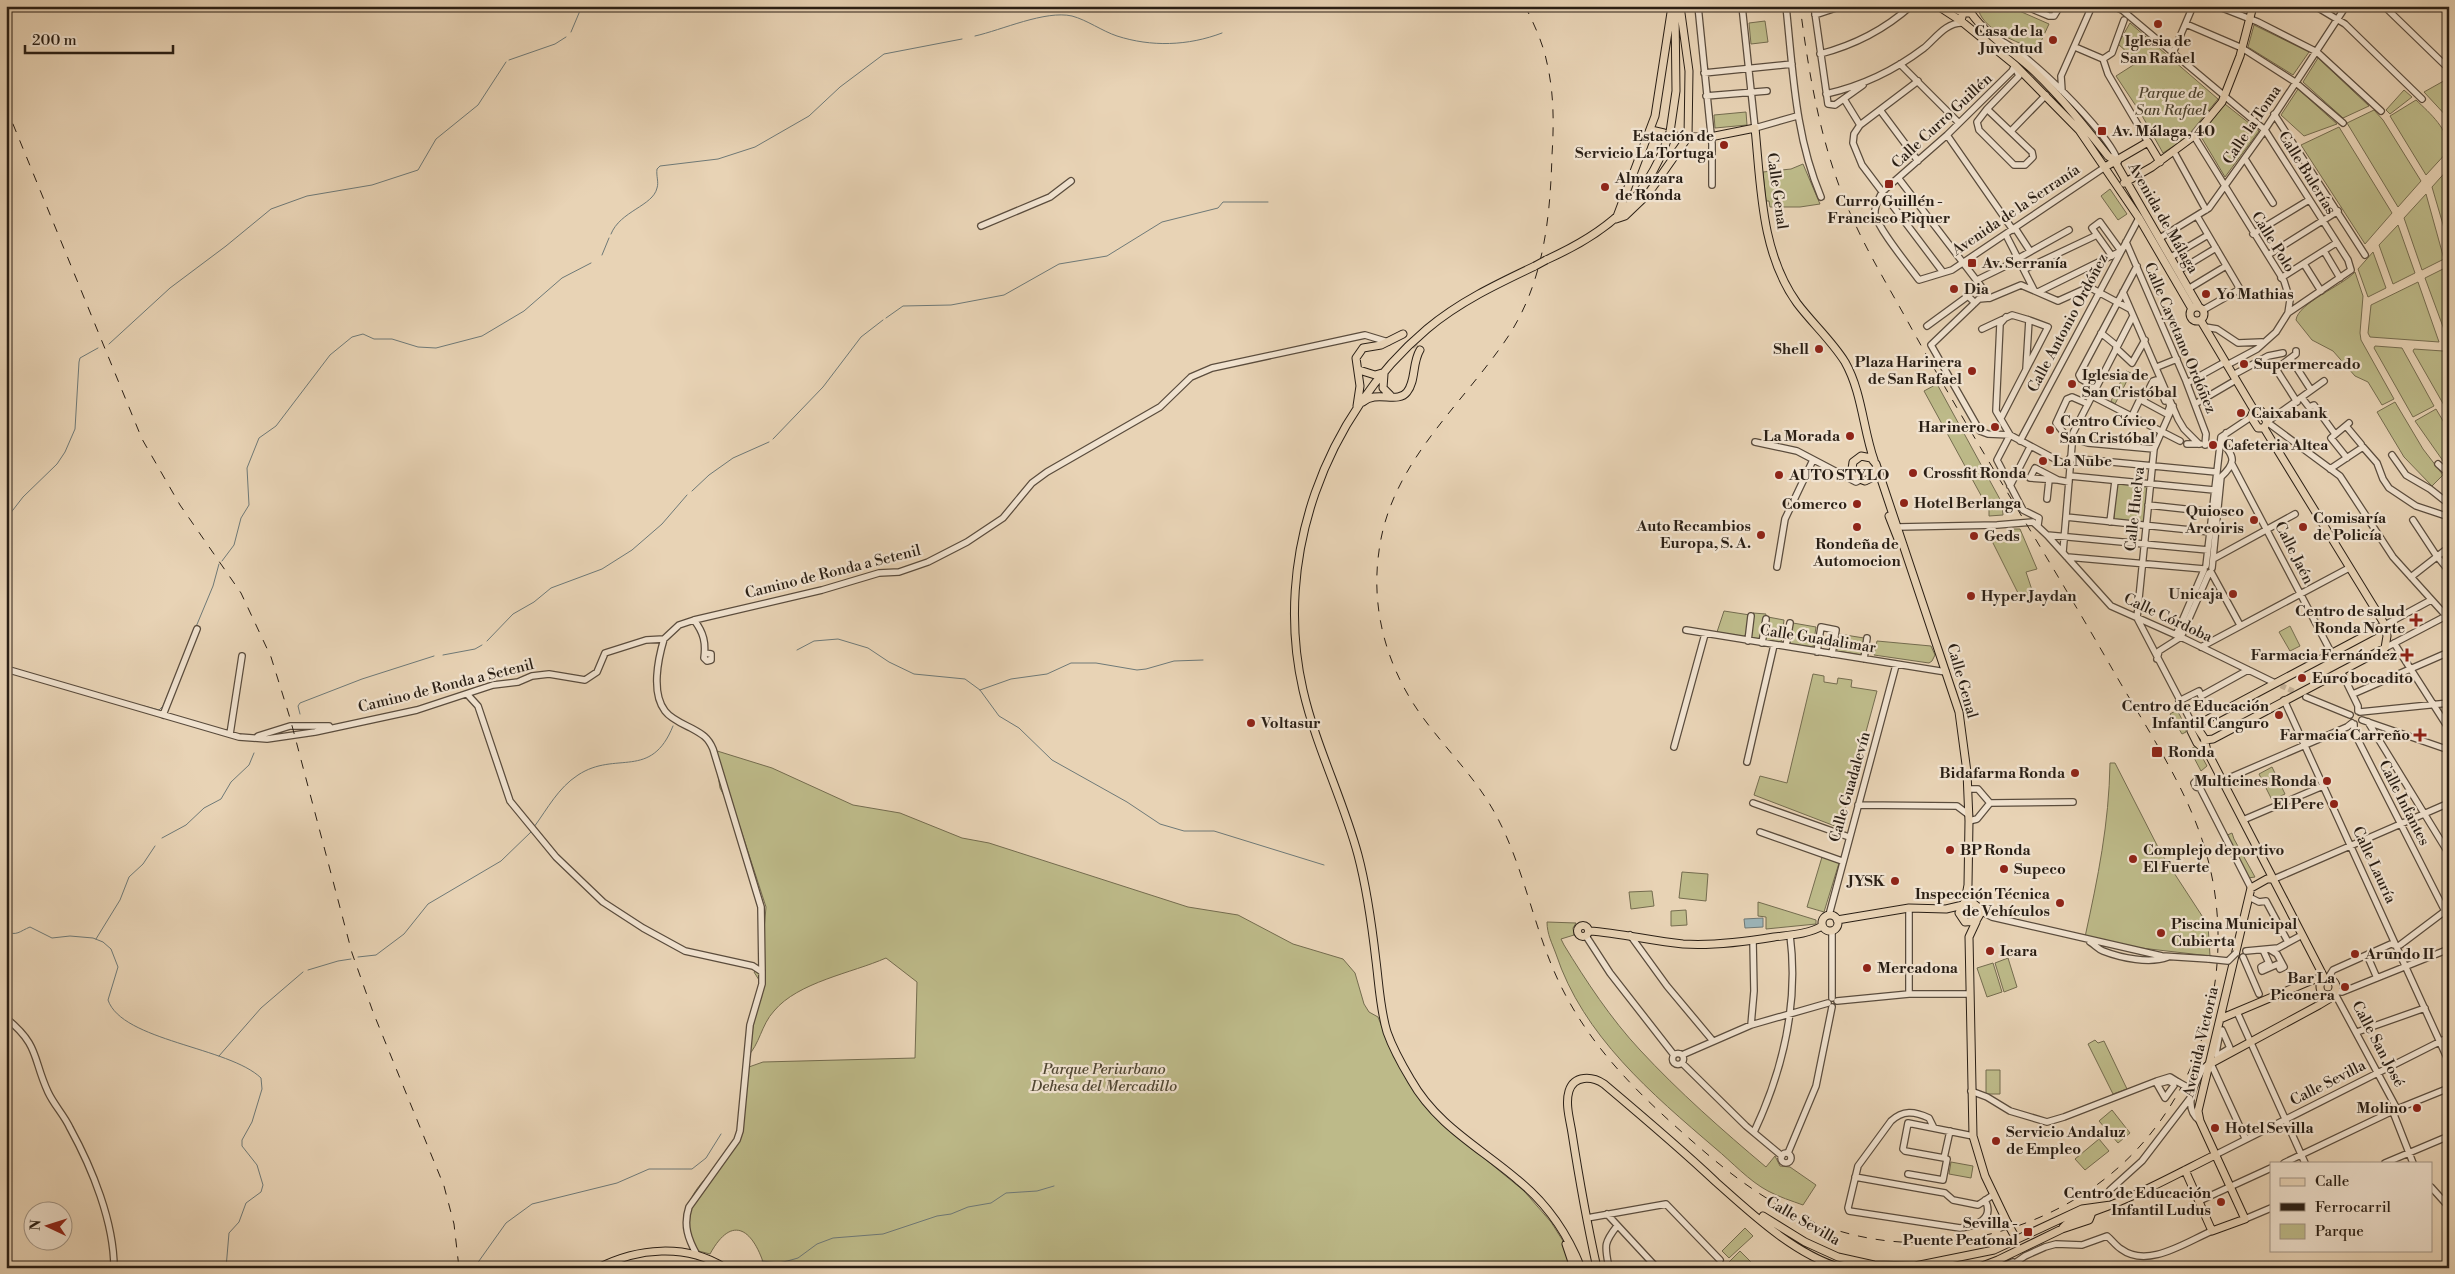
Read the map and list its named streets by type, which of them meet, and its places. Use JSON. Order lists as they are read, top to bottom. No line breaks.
{"streets":{"main road":["Calle Genal","Avenida de Málaga","Avenida Victoria","Calle Sevilla"],"street":["Calle Curro Guillén","Calle la Toma","Calle Bulerías","Avenida de la Serranía","Calle Polo","Calle Antonio Ordóñez","Calle Cayetano Ordóñez","Calle Huelva","Calle Jaén","Camino de Ronda a Setenil","Calle Córdoba","Calle Guadalimar","Calle Guadalevín","Calle Infantes","Calle Lauría","Calle San José"]},"crossings":[["Calle Curro Guillén","Avenida de la Serranía"],["Calle Curro Guillén","Avenida de Málaga"],["Calle la Toma","Calle Bulerías"],["Calle la Toma","Avenida de Málaga"],["Calle la Toma","Calle Polo"],["Calle Genal","Calle Guadalimar"],["Avenida de la Serranía","Avenida de Málaga"],["Avenida de Málaga","Calle Antonio Ordóñez"],["Calle Antonio Ordóñez","Calle Cayetano Ordóñez"],["Calle Huelva","Calle Córdoba"],["Calle Guadalimar","Calle Guadalevín"],["Calle Lauría","Calle Sevilla"],["Avenida Victoria","Calle Sevilla"],["Calle San José","Calle Sevilla"]],"parks":["Parque de San Rafael","Parque Periurbano Dehesa del Mercadillo"],"places":{"other":["Iglesia de San Rafael","Casa de la Juventud","Estación de Servicio La Tortuga","Almazara de Ronda","Dia","Yo Mathias","Shell","Supermercado","Plaza Harinera de San Rafael","Iglesia de San Cristóbal","Caixabank","Harinero","Centro Cívico San Cristóbal","La Morada","Cafeteria Altea","La Nube","Crossfit Ronda","AUTO STYLO","Hotel Berlanga","Comerco","Quiosco Arcoiris","Rondeña de Automocion","Comisaría de Policía","Auto Recambios Europa, S. A.","Geds","Unicaja","Hyper Jaydan","Euro bocadito","Centro de Educación Infantil Canguro","Voltasur","Bidafarma Ronda","Multicines Ronda","El Pere","BP Ronda","Complejo deportivo El Fuerte","Supeco","JYSK","Inspección Técnica de Vehículos","Piscina Municipal Cubierta","Icara","Arundo II","Mercadona","Bar La Piconera","Molino","Hotel Sevilla","Servicio Andaluz de Empleo","Centro de Educación Infantil Ludus"],"transit":["Av. Málaga, 40","Curro Guillén - Francisco Piquer","Av. Serranía","Ronda","Sevilla - Puente Peatonal"],"health":["Centro de salud Ronda Norte","Farmacia Fernández","Farmacia Carreño"]},"legend":["Calle","Ferrocarril","Parque"],"scale_bar":"200 m","north":"left"}
